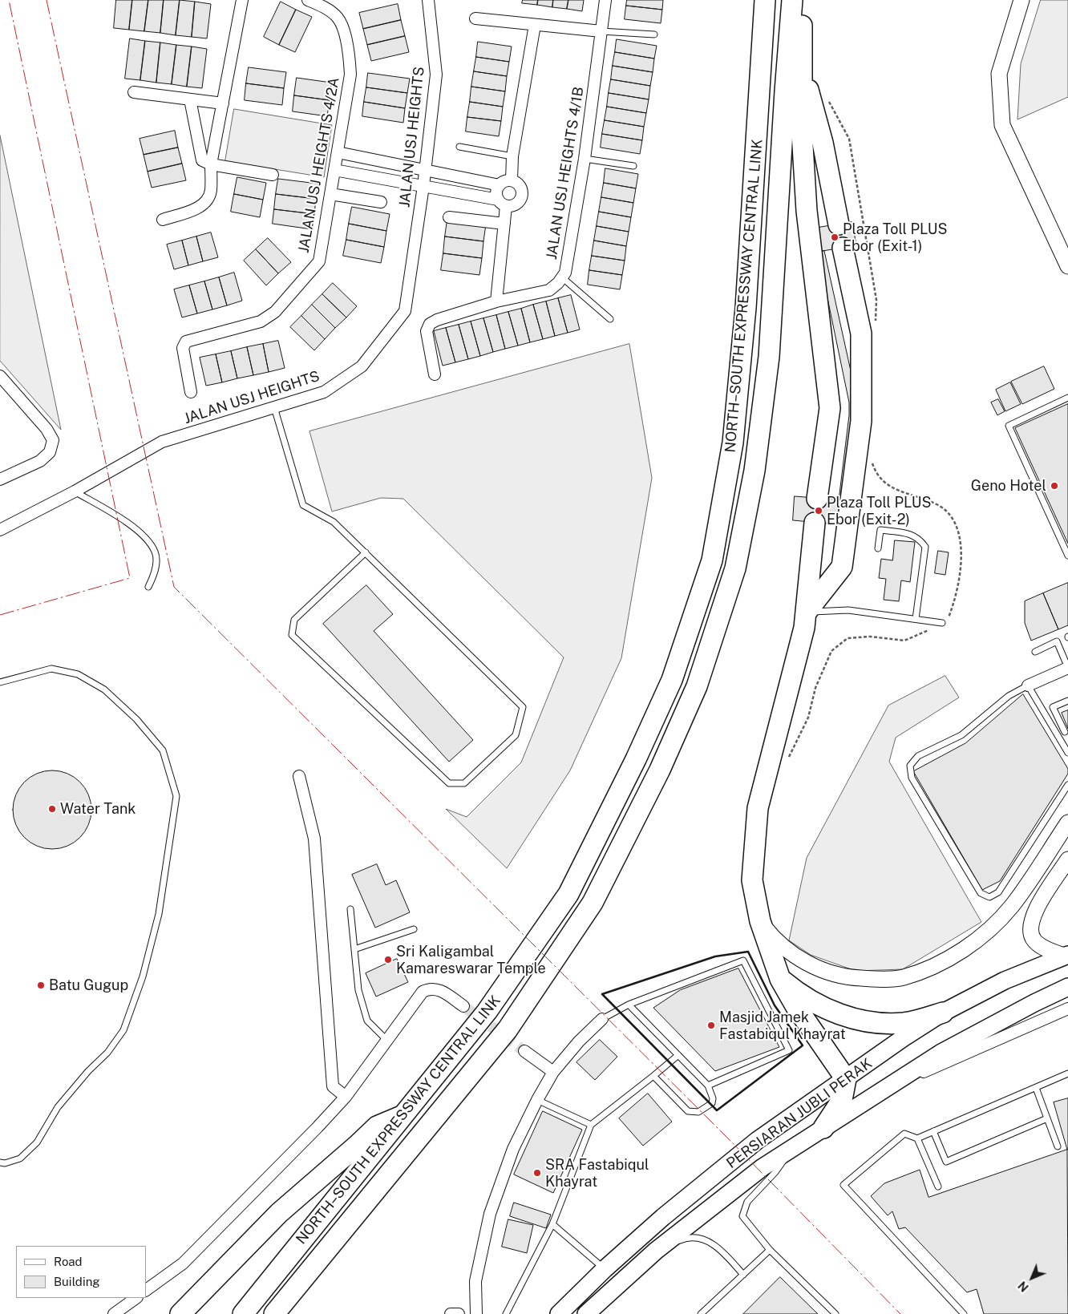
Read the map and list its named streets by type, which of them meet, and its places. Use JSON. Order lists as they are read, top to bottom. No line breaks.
{"streets":{"highway":["NORTH–SOUTH EXPRESSWAY CENTRAL LINK"],"main road":["PERSIARAN JUBLI PERAK"],"street":["JALAN USJ HEIGHTS","JALAN USJ HEIGHTS 4/2A","JALAN USJ HEIGHTS 4/1B"]},"places":["Plaza Toll PLUS Ebor (Exit-1)","Geno Hotel","Plaza Toll PLUS Ebor (Exit-2)","Water Tank","Sri Kaligambal Kamareswarar Temple","Batu Gugup","Masjid Jamek Fastabiqul Khayrat","SRA Fastabiqul Khayrat"],"legend":["Road","Building"],"north":"bottom left"}
